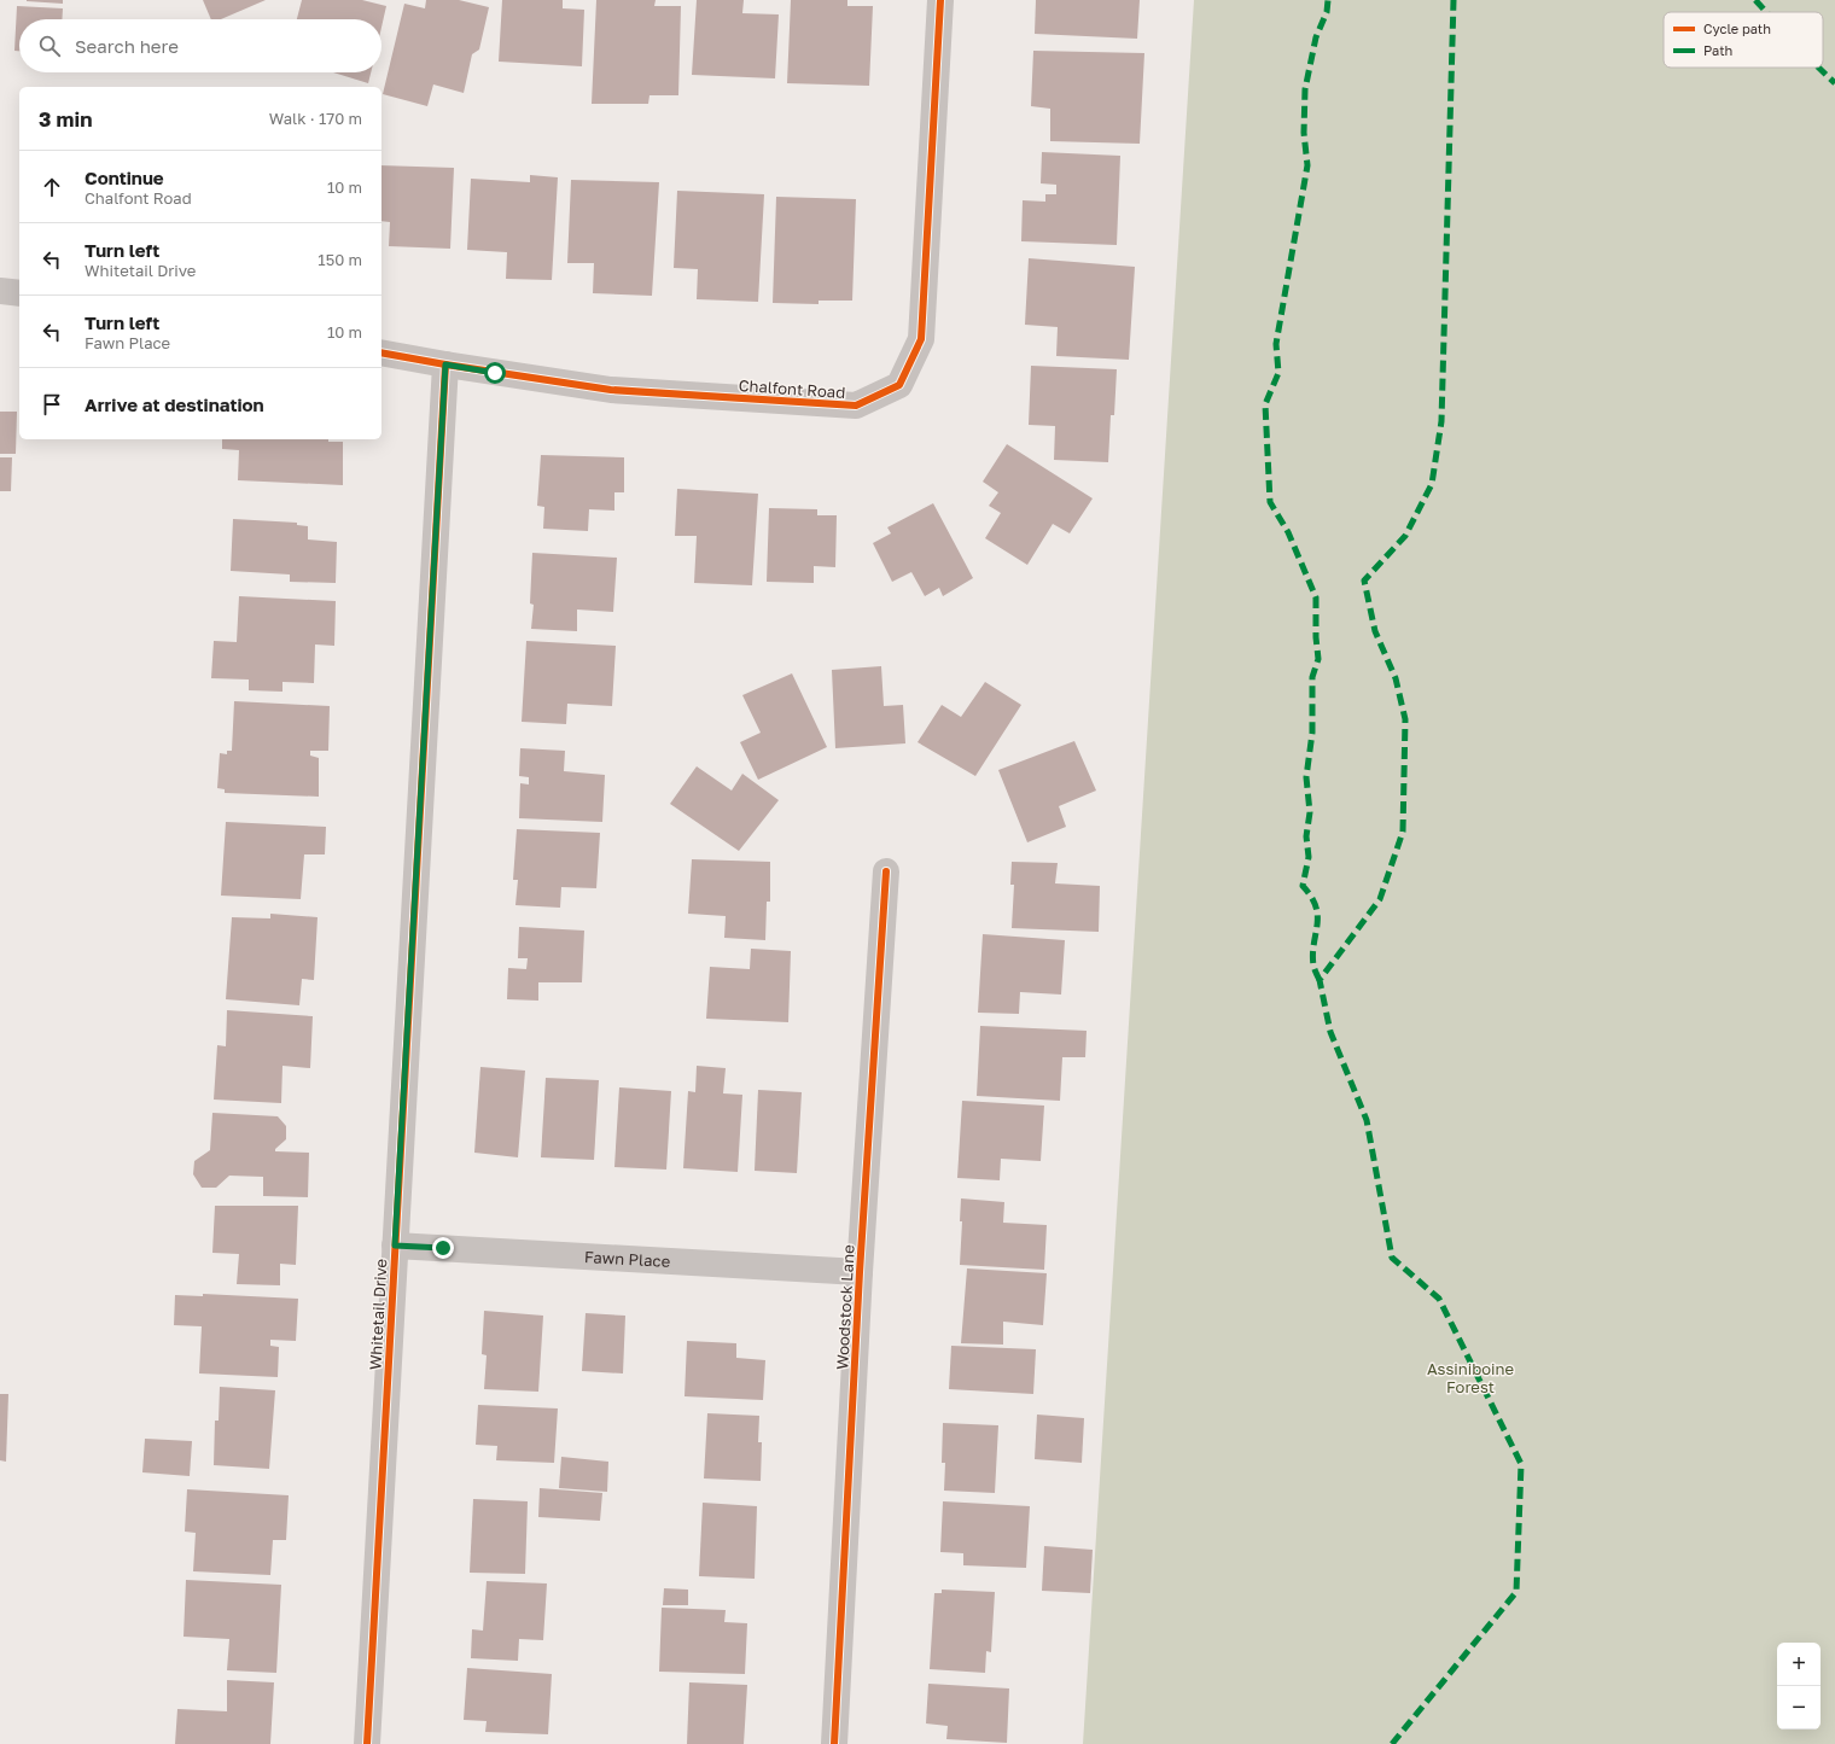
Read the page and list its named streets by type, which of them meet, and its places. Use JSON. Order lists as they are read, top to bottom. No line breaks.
{"streets":{"street":["Chalfont Road","Fawn Place","Woodstock Lane","Whitetail Drive"]},"crossings":[["Chalfont Road","Whitetail Drive"],["Fawn Place","Woodstock Lane"],["Fawn Place","Whitetail Drive"]],"parks":["Assiniboine Forest"],"legend":["Cycle path","Path"],"page":{"search":"Search here","heading":["3 min","Walk · 170 m"],"list":[["Continue","Chalfont Road","10 m"],["Turn left","Whitetail Drive","150 m"],["Turn left","Fawn Place","10 m"],"Arrive at destination"],"map_buttons":["+","−"]}}
